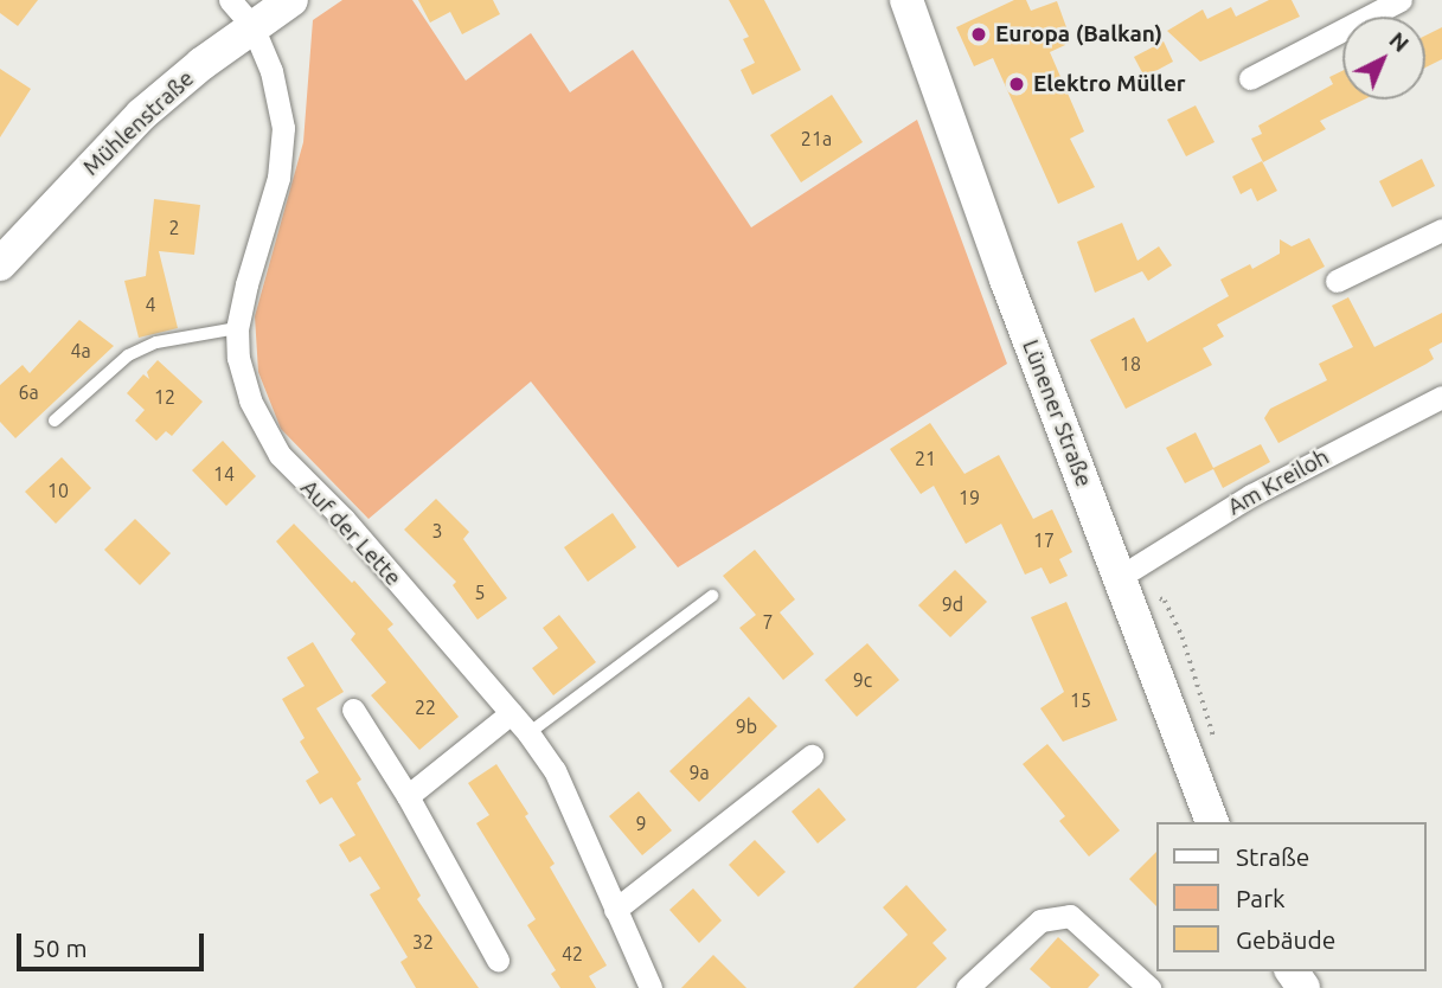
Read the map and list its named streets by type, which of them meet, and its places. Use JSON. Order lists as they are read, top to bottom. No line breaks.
{"streets":{"main road":["Mühlenstraße","Lünener Straße"],"street":["Am Kreiloh","Auf der Lette"]},"crossings":[["Mühlenstraße","Auf der Lette"],["Lünener Straße","Am Kreiloh"]],"places":["Europa (Balkan)","Elektro Müller"],"house_numbers":["21a","2","4","4a","18","6a","12","21","14","10","19","3","17","5","9d","7","9c","15","22","9b","9a","9","32","42"],"legend":["Straße","Park","Gebäude"],"scale_bar":"50 m","north":"top right"}
